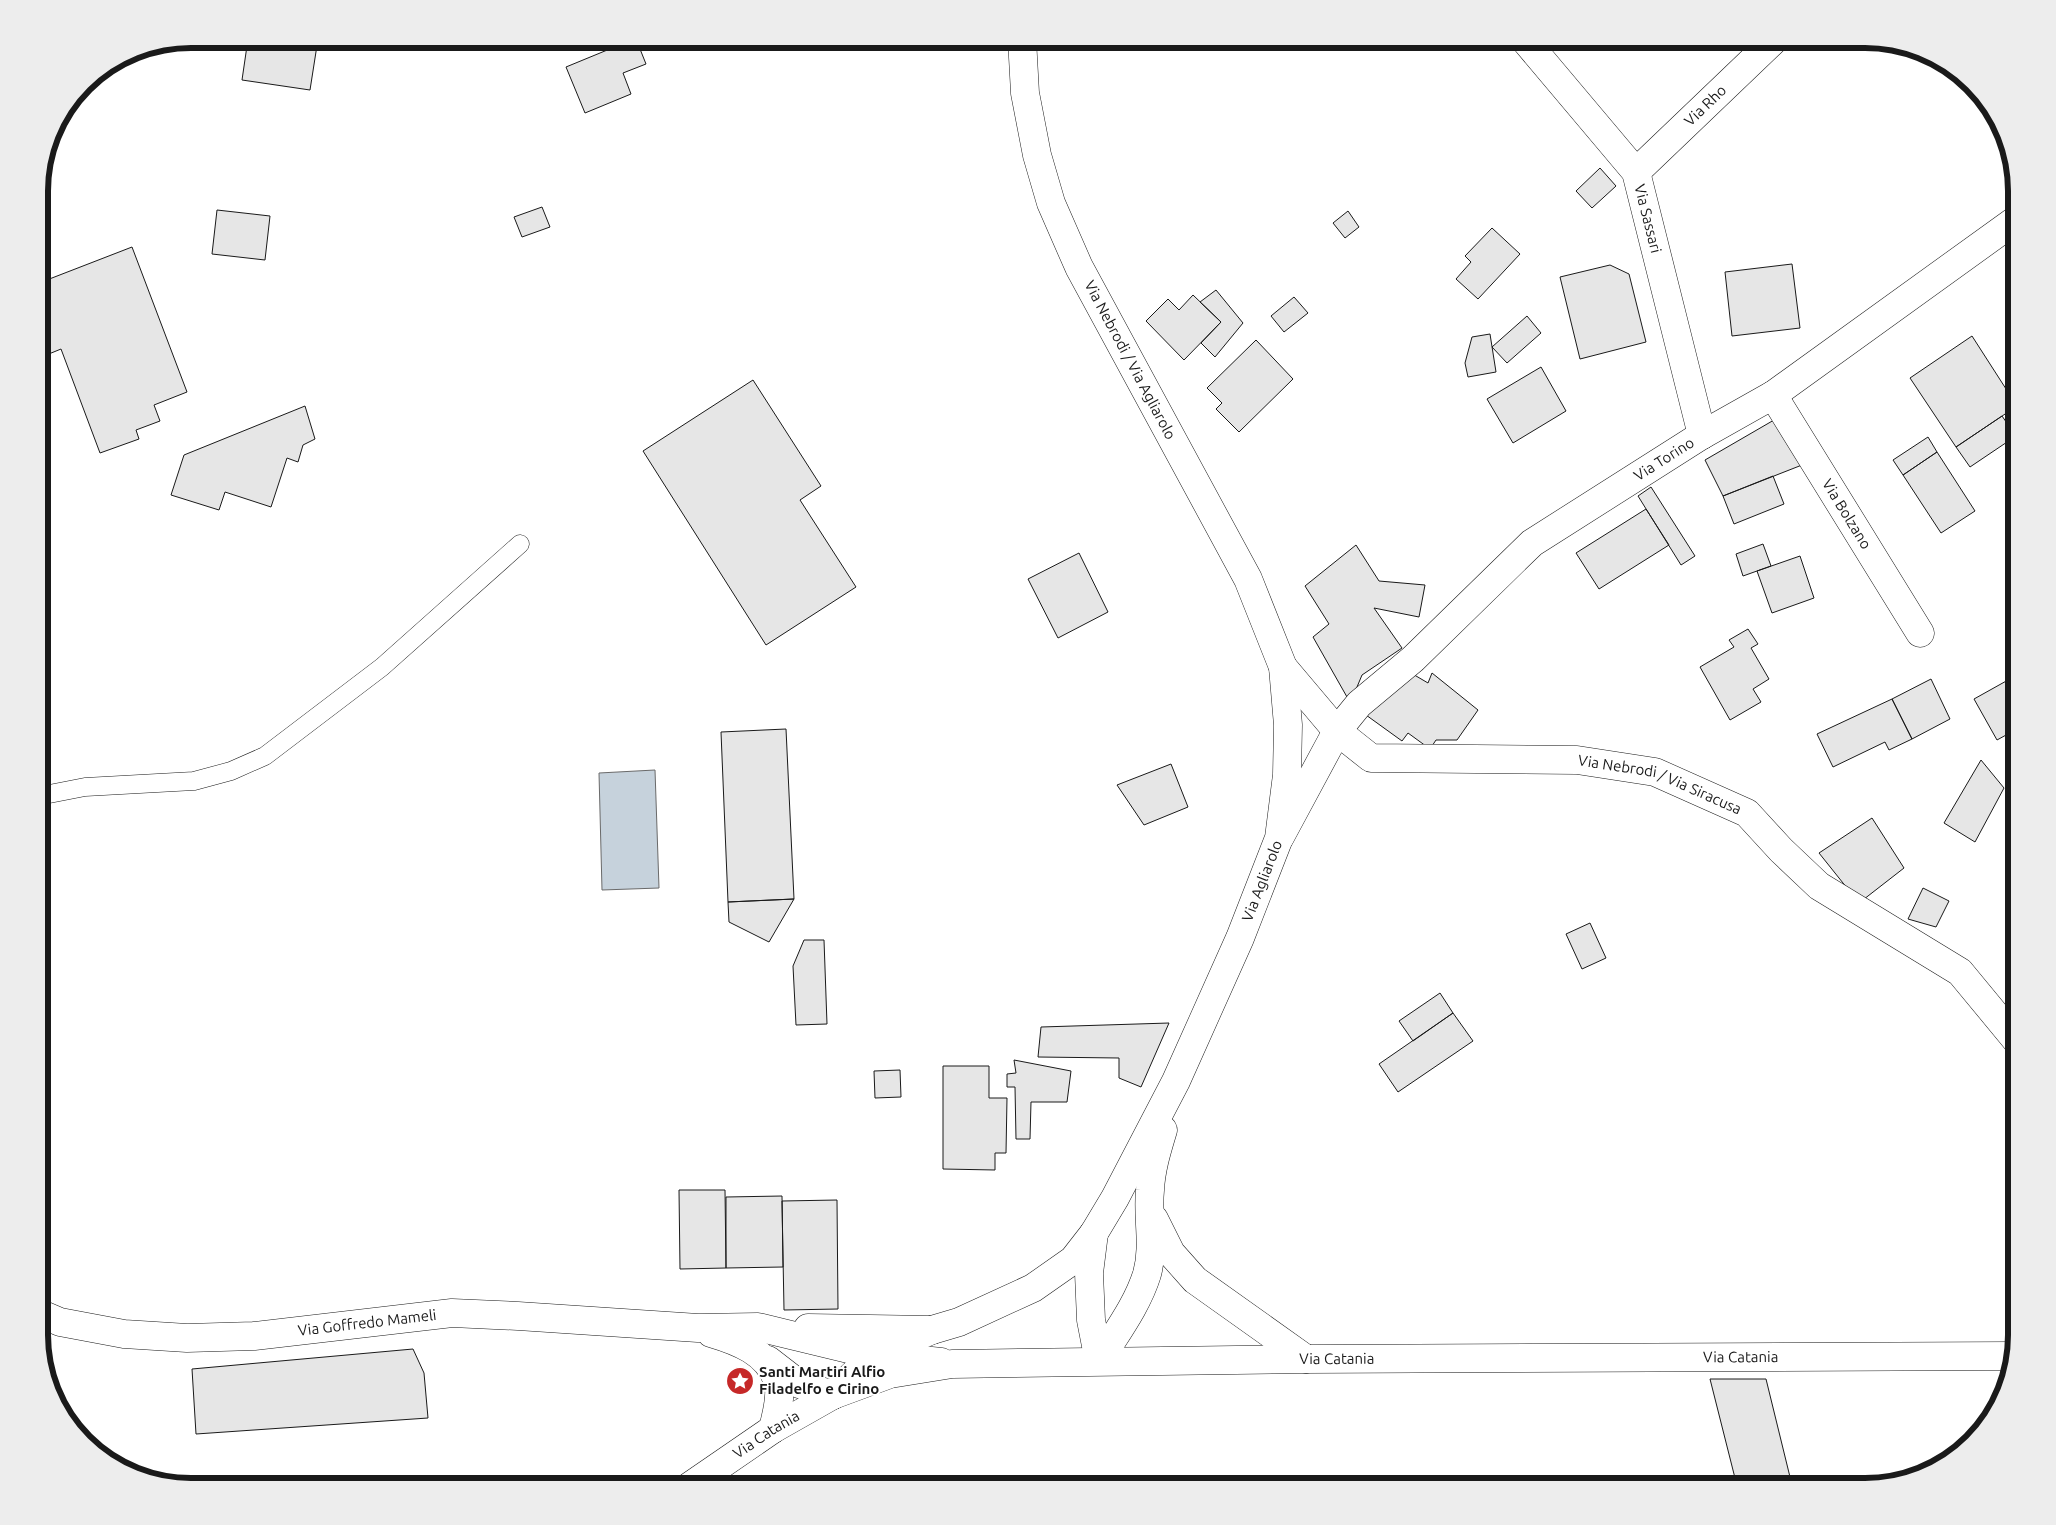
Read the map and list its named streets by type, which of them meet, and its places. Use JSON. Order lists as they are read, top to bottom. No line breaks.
{"streets":{"street":["Via Rho","Via Sassari","Via Nebrodi / Via Agliarolo","Via Torino","Via Bolzano","Via Nebrodi / Via Siracusa","Via Agliarolo","Via Goffredo Mameli","Via Catania"]},"crossings":[["Via Rho","Via Sassari"],["Via Sassari","Via Torino"],["Via Nebrodi / Via Agliarolo","Via Nebrodi / Via Siracusa"],["Via Nebrodi / Via Agliarolo","Via Agliarolo"],["Via Torino","Via Bolzano"],["Via Torino","Via Nebrodi / Via Siracusa"],["Via Torino","Via Agliarolo"],["Via Nebrodi / Via Siracusa","Via Agliarolo"]],"places":{"place":["Santi Martiri Alfio Filadelfo e Cirino"]}}
